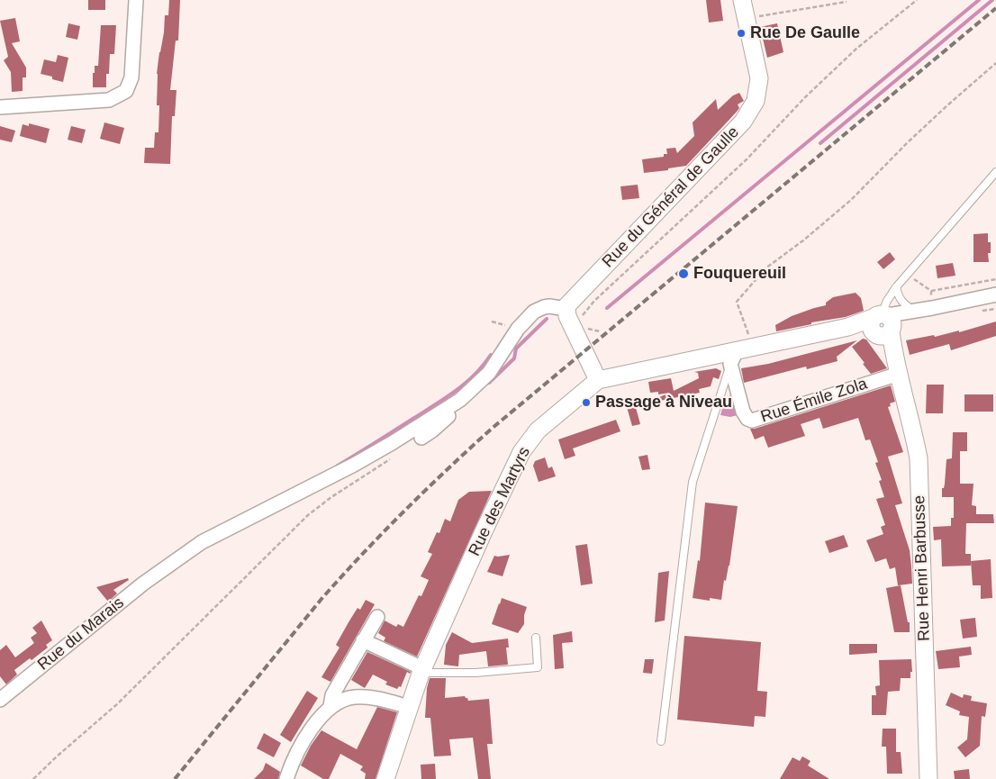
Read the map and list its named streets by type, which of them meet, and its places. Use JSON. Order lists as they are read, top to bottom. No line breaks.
{"streets":{"street":["Rue du Général de Gaulle","Rue Émile Zola","Rue des Martyrs","Rue Henri Barbusse","Rue du Marais"]},"crossings":[["Rue Émile Zola","Rue des Martyrs"],["Rue Émile Zola","Rue Henri Barbusse"]],"places":["Rue De Gaulle","Fouquereuil","Passage à Niveau"]}
